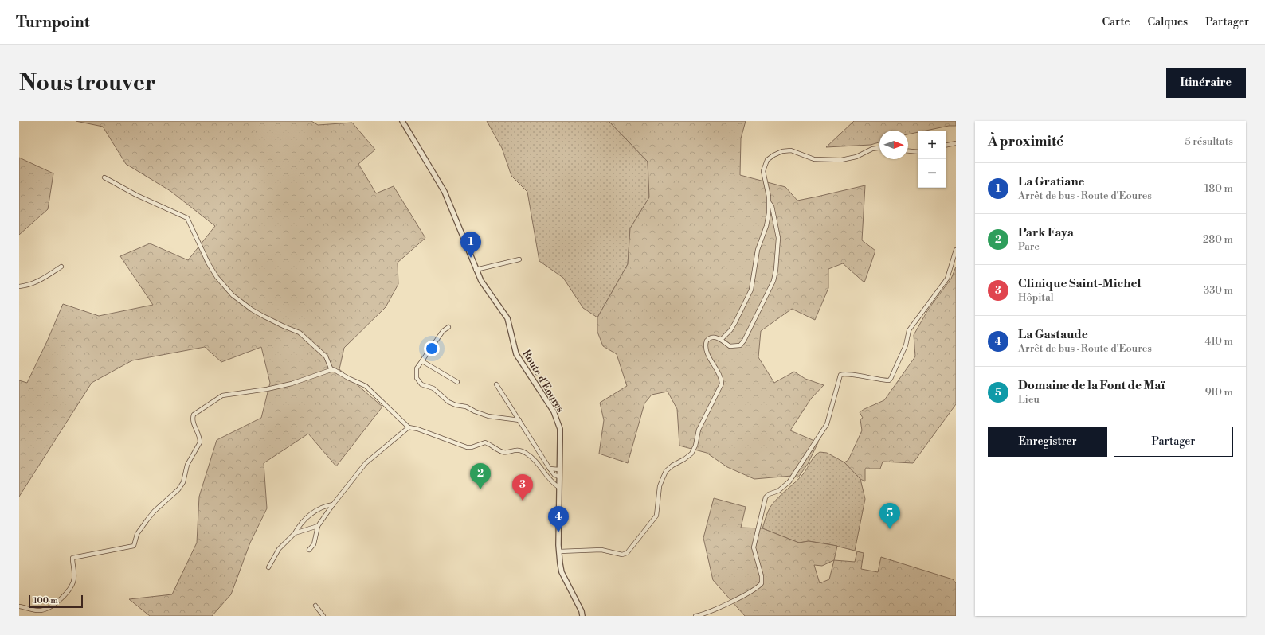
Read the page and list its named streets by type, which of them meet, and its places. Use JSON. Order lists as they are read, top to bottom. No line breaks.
{"streets":{"street":["Route d'Eoures"]},"scale_bar":"100 m","north":"right","page":{"header":"Turnpoint","nav":["Carte","Calques","Partager"],"buttons":["Itinéraire",["Enregistrer","Partager"]],"title":"Nous trouver","heading":["À proximité","5 résultats"],"map_buttons":["+","−"],"list":[{"mark":"1","name":"La Gratiane","note":"Arrêt de bus · Route d'Eoures","value":"180 m"},{"mark":"2","name":"Park Faya","note":"Parc","value":"280 m"},{"mark":"3","name":"Clinique Saint-Michel","note":"Hôpital","value":"330 m"},{"mark":"4","name":"La Gastaude","note":"Arrêt de bus · Route d'Eoures","value":"410 m"},{"mark":"5","name":"Domaine de la Font de Maï","note":"Lieu","value":"910 m"}],"pins":["1","2","3","5","4"],"scale":"100 m"}}
